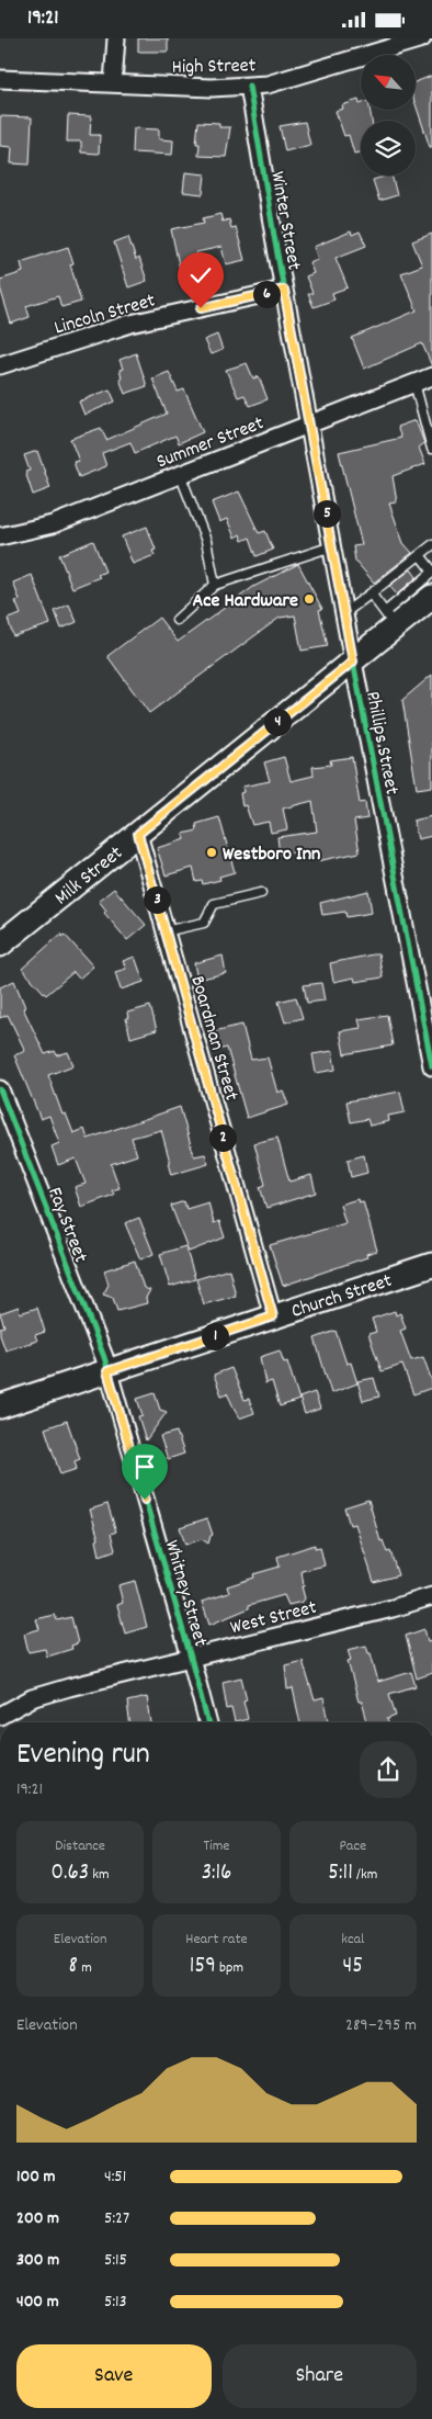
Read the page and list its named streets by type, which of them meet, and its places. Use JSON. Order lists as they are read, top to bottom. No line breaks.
{"streets":{"main road":["Milk Street","Church Street"],"street":["High Street","Winter Street","Lincoln Street","Summer Street","Phillips Street","Boardman Street","Fay Street","Whitney Street","West Street"]},"crossings":[["High Street","Winter Street"],["Winter Street","Lincoln Street"],["Winter Street","Summer Street"],["Winter Street","Phillips Street"],["Summer Street","Phillips Street"],["Phillips Street","Milk Street"],["Milk Street","Boardman Street"],["Boardman Street","Church Street"],["Fay Street","Church Street"],["Fay Street","Whitney Street"],["Church Street","Whitney Street"],["Whitney Street","West Street"]],"places":["Ace Hardware","Westboro Inn"],"north":"top left","page":{"status":"19:21","pins":["6","5","4","3","2","1"],"heading":["Evening run","19:21"],"stats":[["Distance","0.63 km"],["Time","3:16"],["Pace","5:11 /km"],["Elevation","8 m"],["Heart rate","159 bpm"],["kcal","45"]],"chart":["Elevation","289–295 m"],"list":[{"name":"100 m","note":"4:51"},{"name":"200 m","note":"5:27"},{"name":"300 m","note":"5:15"},{"name":"400 m","note":"5:13"}],"buttons":["Save","Share"]}}
